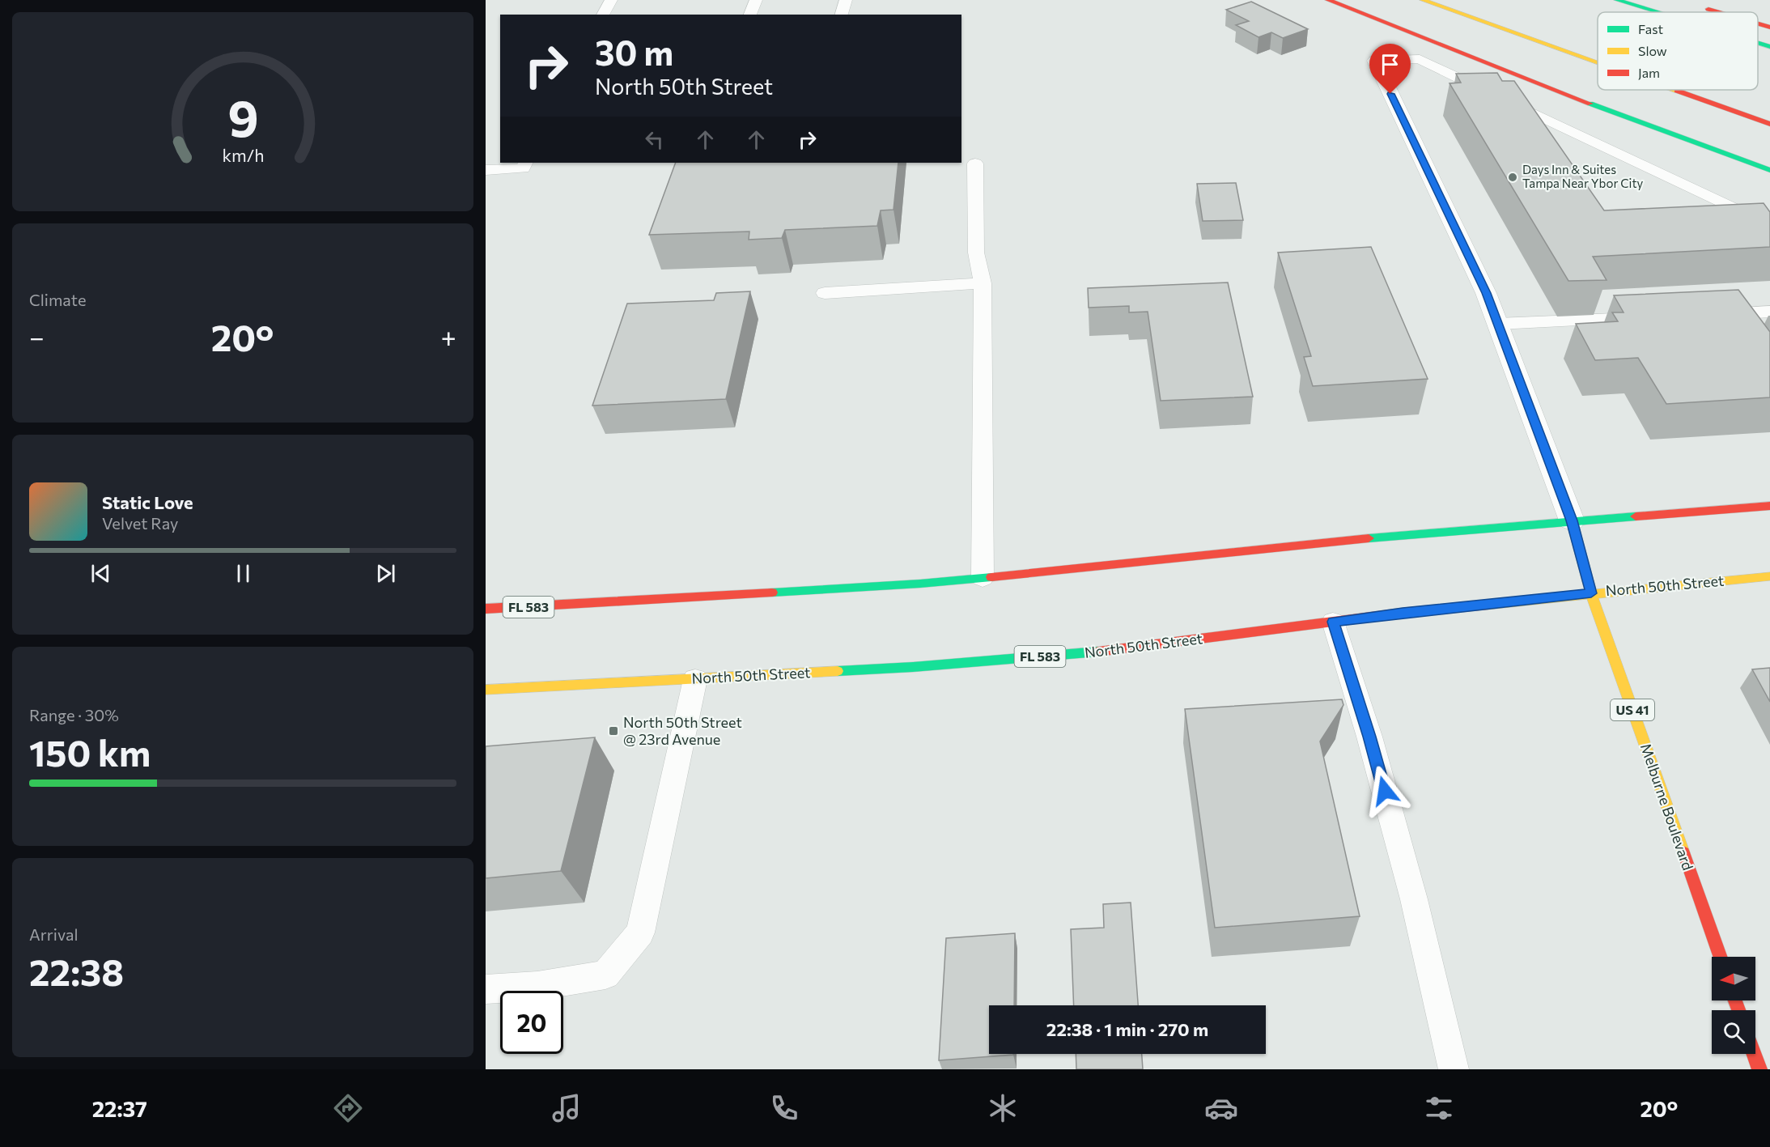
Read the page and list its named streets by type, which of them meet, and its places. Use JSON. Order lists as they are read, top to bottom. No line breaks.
{"streets":{"main road":["North 50th Street","FL 583","US 41","Melburne Boulevard"]},"crossings":[["North 50th Street","US 41"],["North 50th Street","Melburne Boulevard"],["FL 583","US 41"],["US 41","Melburne Boulevard"]],"places":{"other":["Days Inn & Suites Tampa Near Ybor City"],"transit":["North 50th Street @ 23rd Avenue"]},"legend":["Fast","Slow","Jam"],"north":"left","page":{"turn":["30 m","North 50th Street"],"tile":["Climate",["Range · 30%","150 km"],["Arrival","22:38"]],"heat":["−","20°","+"],"song":["Static Love","Velvet Ray"],"limit":"20","trip":"22:38 · 1 min · 270 m","tabs":["22:37","20°"],"gauge":["9","km/h"]}}
